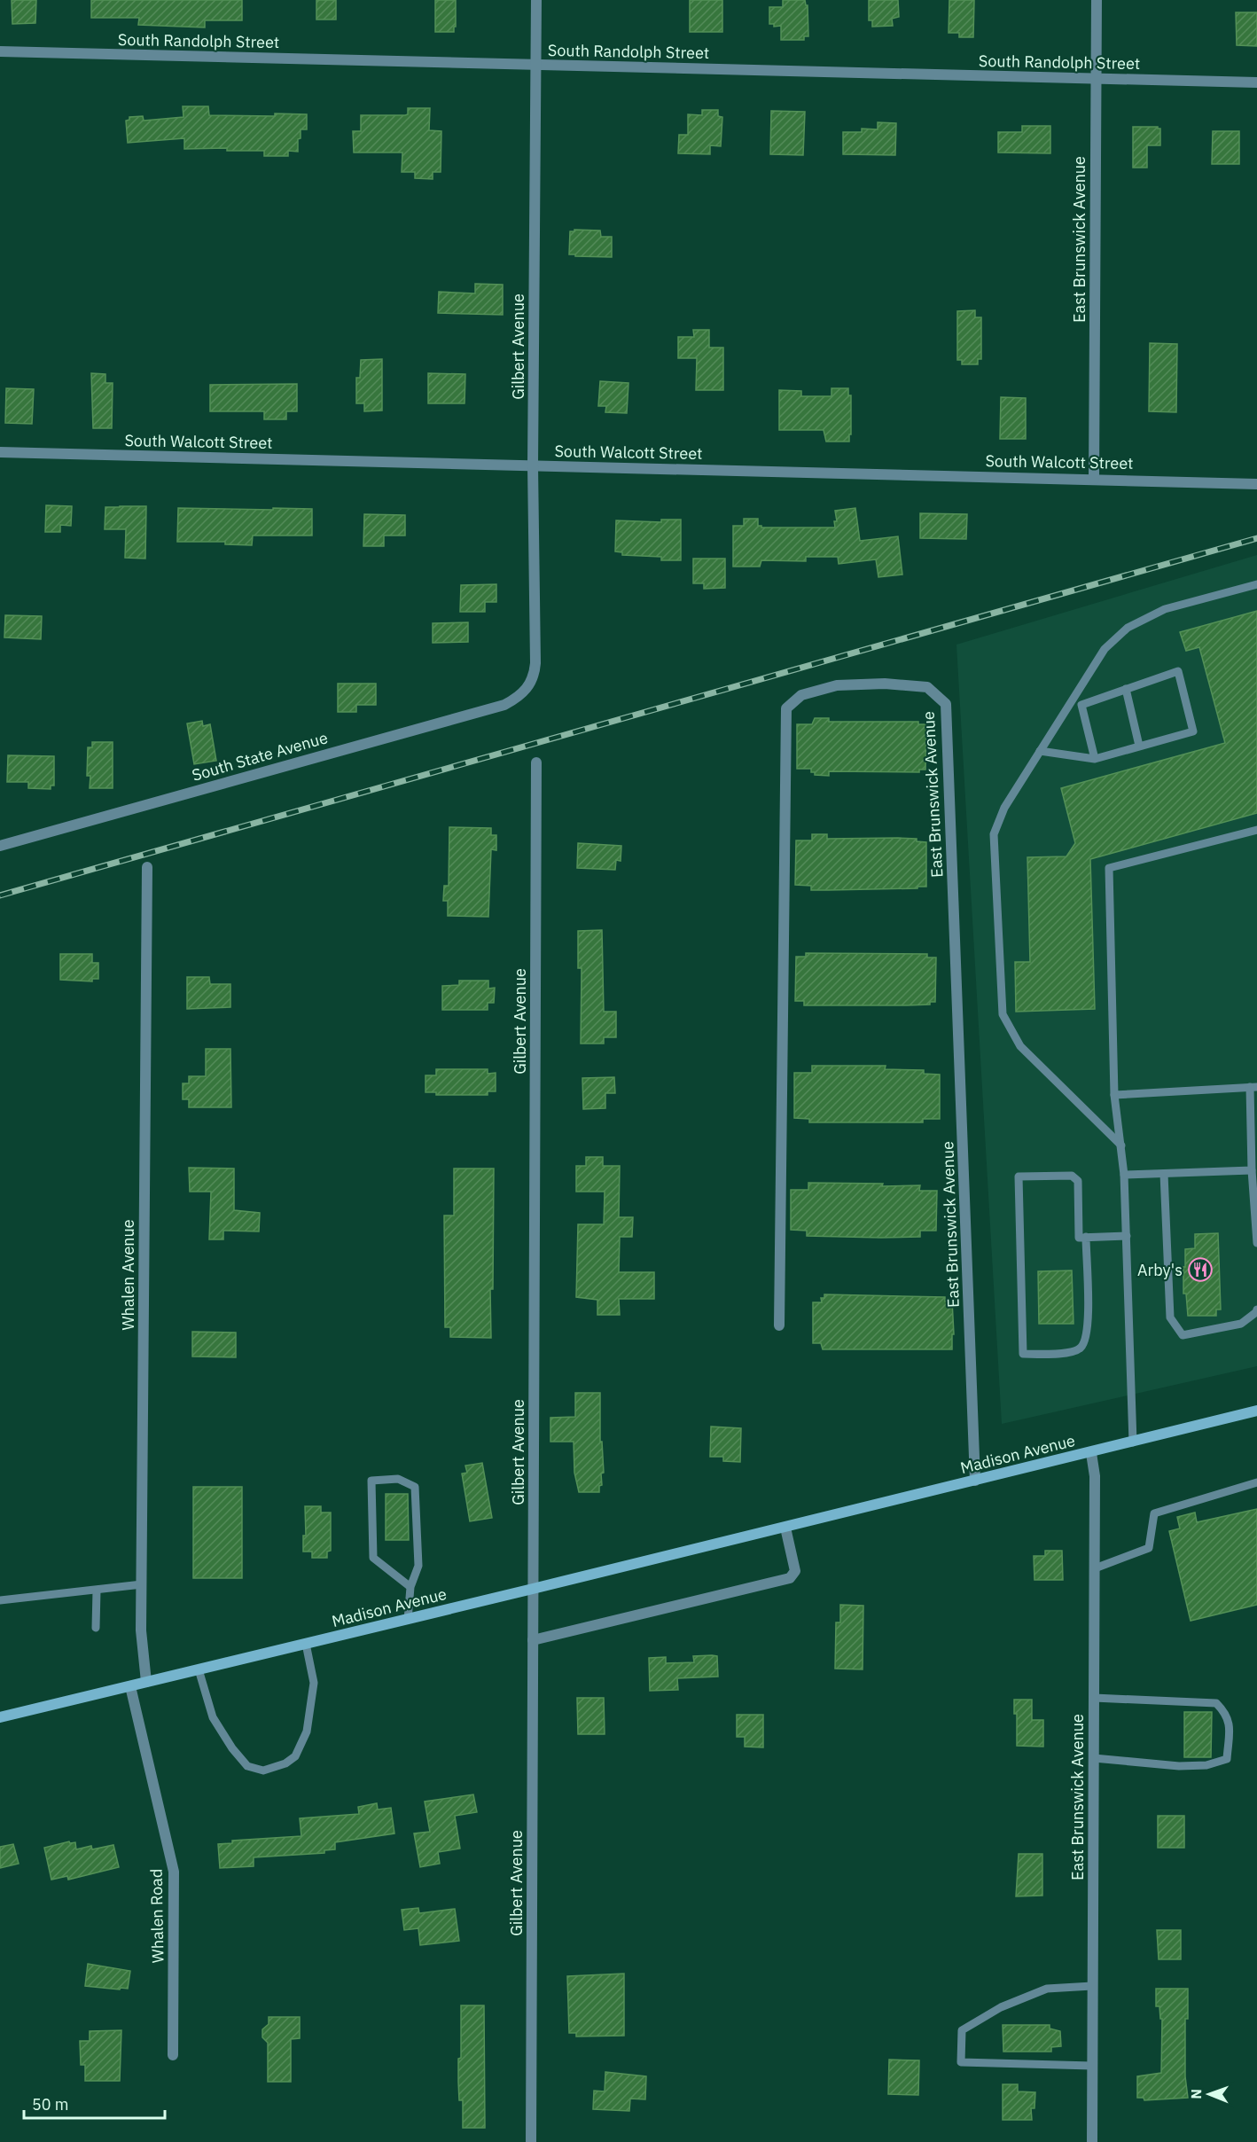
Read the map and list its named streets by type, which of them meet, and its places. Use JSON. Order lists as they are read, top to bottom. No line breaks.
{"streets":{"main road":["Madison Avenue"],"street":["South Randolph Street","East Brunswick Avenue","Gilbert Avenue","South Walcott Street","South State Avenue","Whalen Avenue","Whalen Road"]},"crossings":[["South Randolph Street","East Brunswick Avenue"],["South Randolph Street","Gilbert Avenue"],["East Brunswick Avenue","South Walcott Street"],["East Brunswick Avenue","Madison Avenue"],["Gilbert Avenue","South Walcott Street"],["Gilbert Avenue","South State Avenue"],["Gilbert Avenue","Madison Avenue"],["Whalen Avenue","Madison Avenue"],["Madison Avenue","Whalen Road"]],"places":{"restaurant":["Arby's"]},"scale_bar":"50 m","north":"left"}
